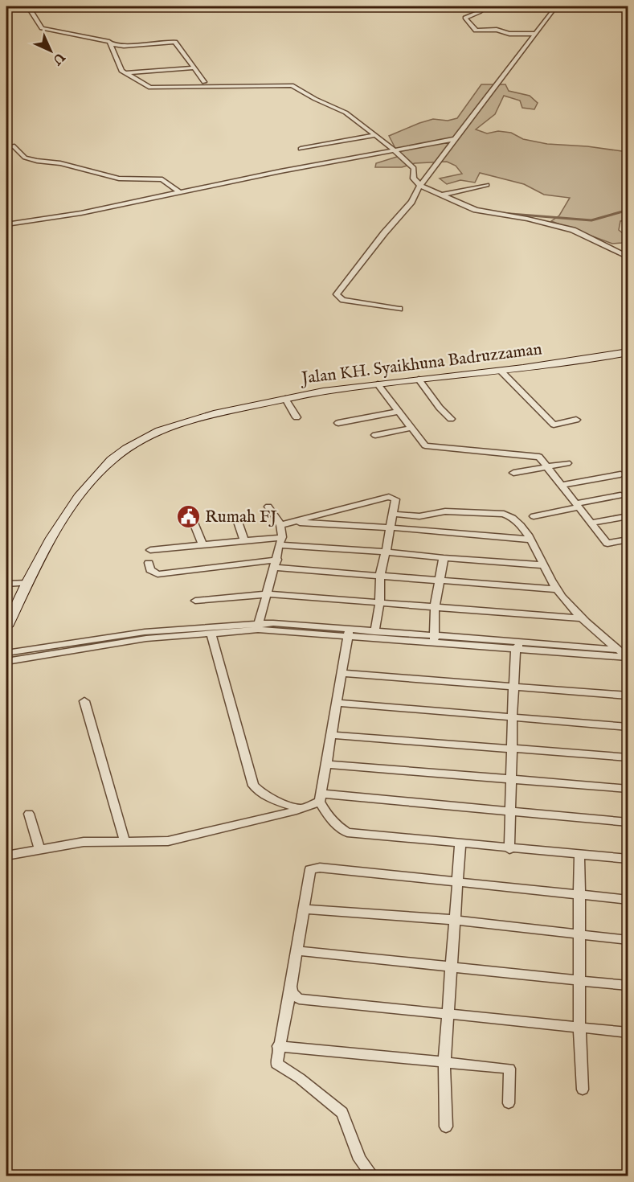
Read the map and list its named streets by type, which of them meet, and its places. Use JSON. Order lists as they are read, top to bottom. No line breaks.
{"streets":{"main road":["Jalan KH. Syaikhuna Badruzzaman"]},"places":{"public building":["Rumah FJ"]},"north":"bottom right"}
